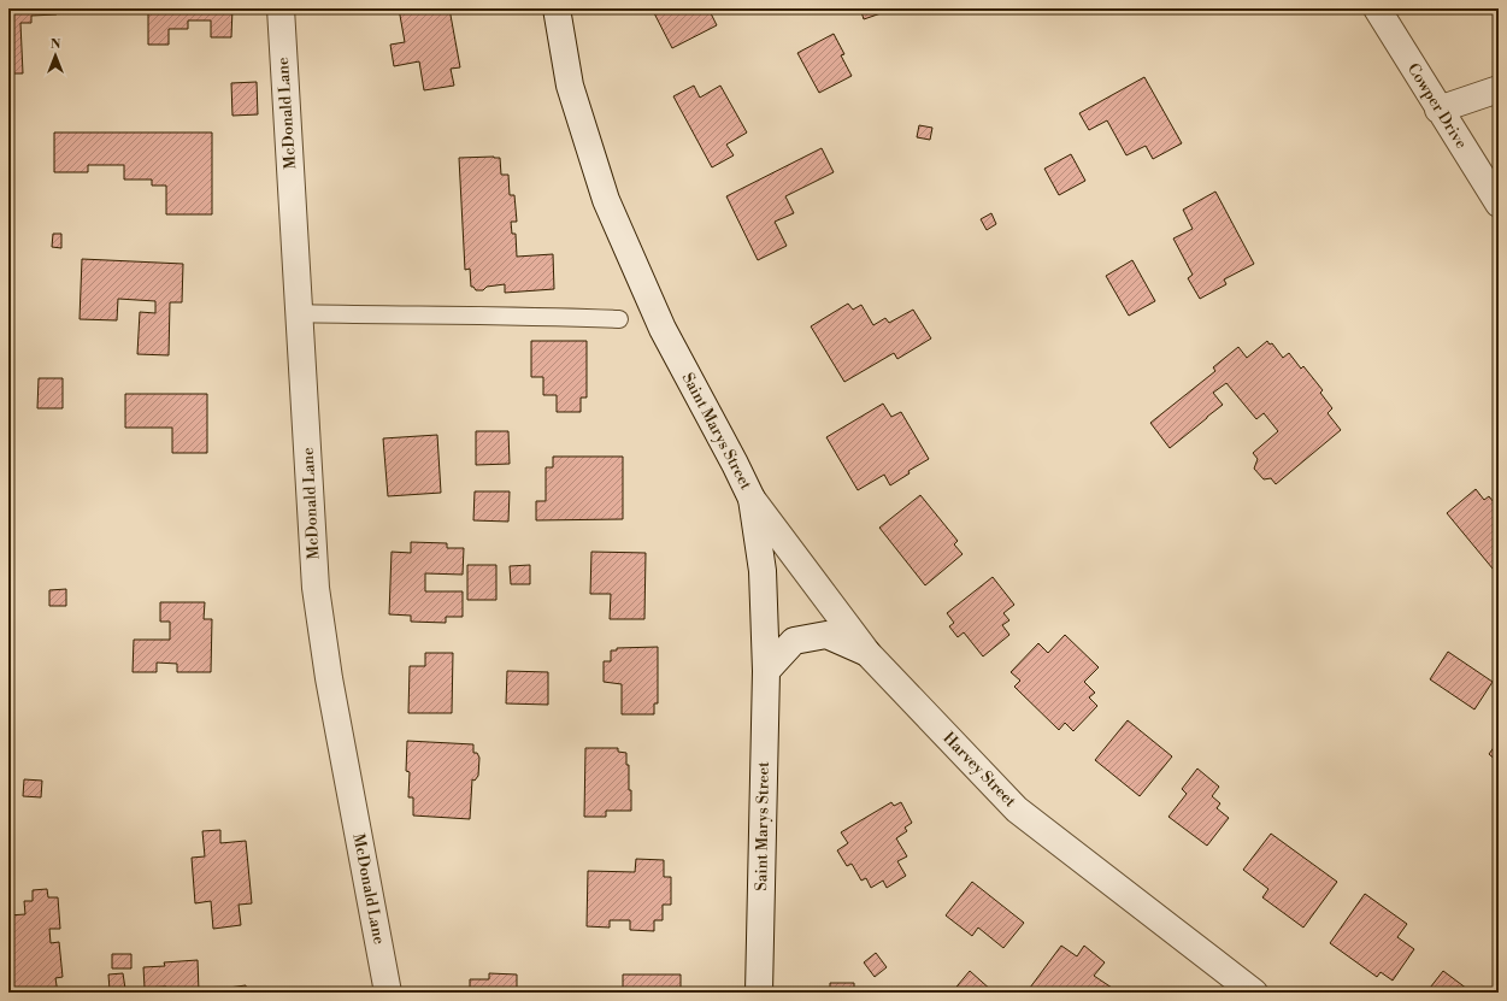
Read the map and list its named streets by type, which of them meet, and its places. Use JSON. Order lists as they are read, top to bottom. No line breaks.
{"streets":{"street":["Cowper Drive","McDonald Lane","Saint Marys Street","Harvey Street"]},"crossings":[["Saint Marys Street","Harvey Street"]],"north":"top"}
